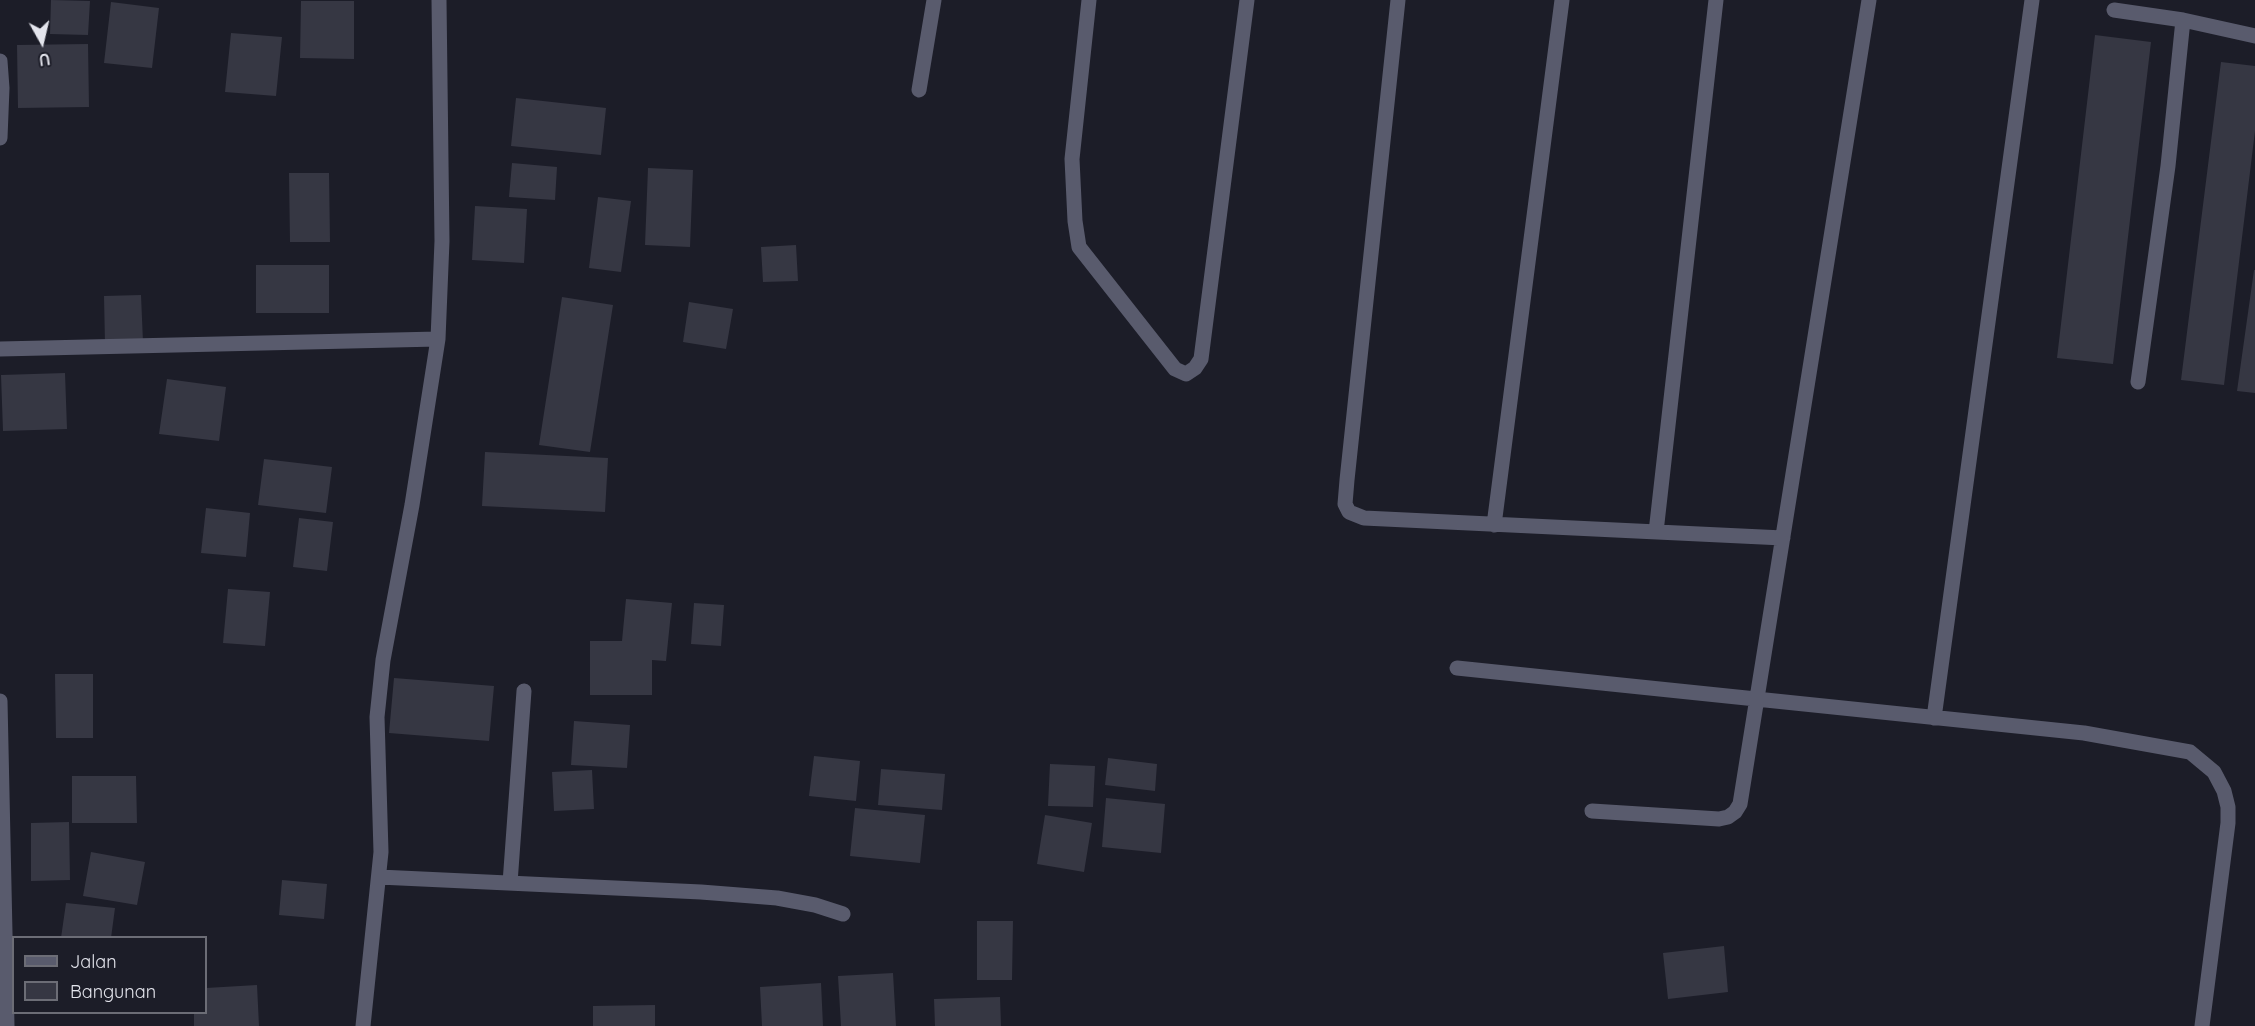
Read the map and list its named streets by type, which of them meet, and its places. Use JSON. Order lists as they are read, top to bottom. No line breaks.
{"legend":["Jalan","Bangunan"],"north":"bottom"}
